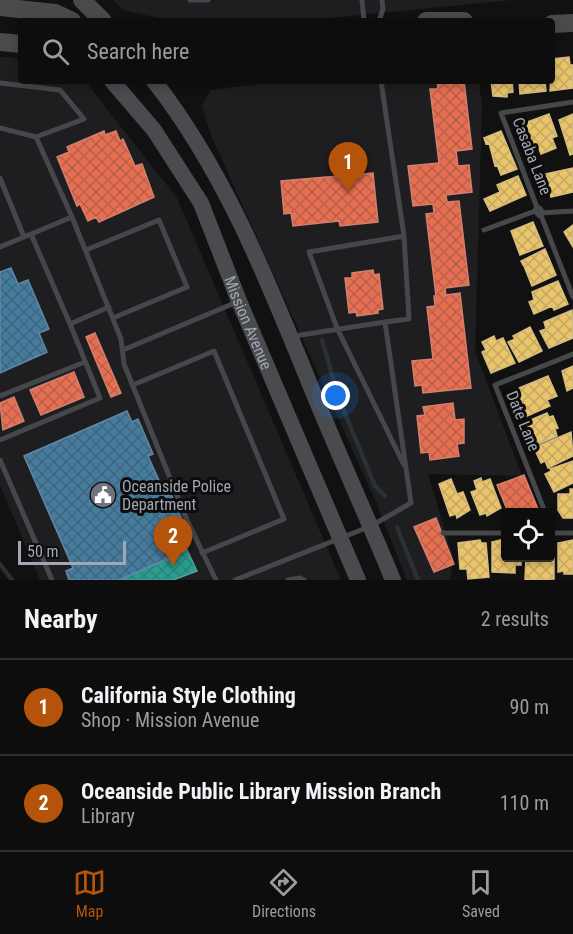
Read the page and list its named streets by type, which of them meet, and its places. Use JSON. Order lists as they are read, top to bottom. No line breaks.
{"streets":{"main road":["Mission Avenue"],"lane":["Casaba Lane","Date Lane"]},"places":{"public building":["Oceanside Police Department"]},"scale_bar":"50 m","page":{"search":"Search here","pins":["1","2"],"scale":"50 m","heading":["Nearby","2 results"],"list":[{"mark":"1","name":"California Style Clothing","note":"Shop · Mission Avenue","value":"90 m"},{"mark":"2","name":"Oceanside Public Library Mission Branch","note":"Library","value":"110 m"}],"nav":["Map","Directions","Saved"]}}
